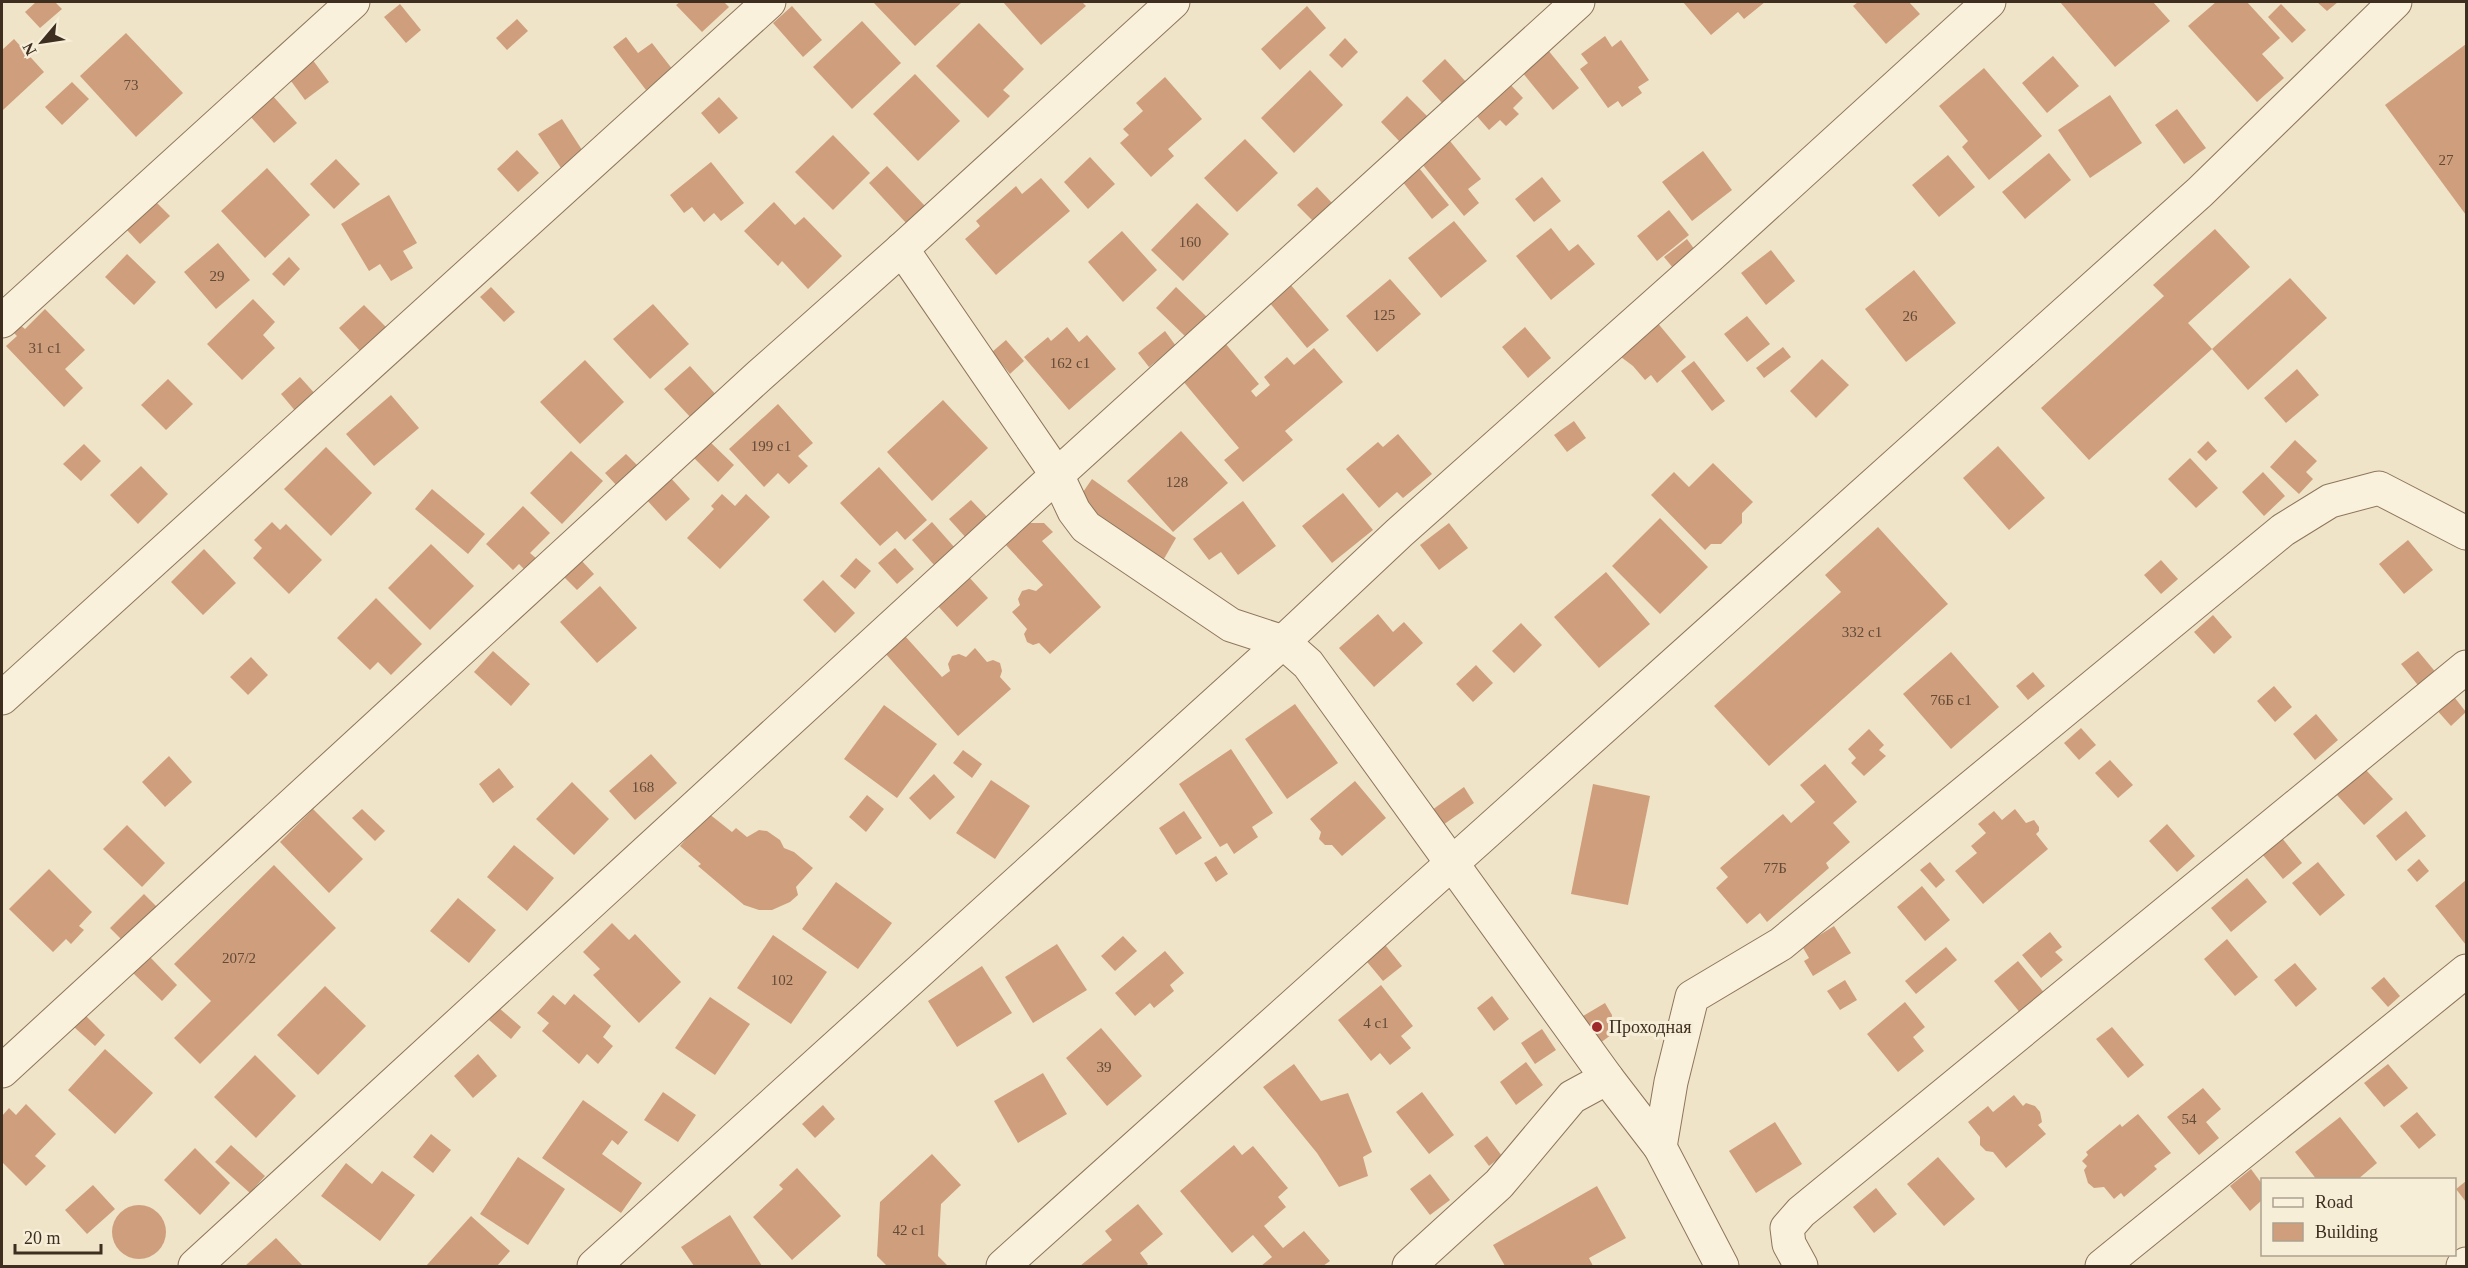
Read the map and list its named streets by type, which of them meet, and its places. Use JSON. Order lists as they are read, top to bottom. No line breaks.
{"places":["Проходная"],"house_numbers":["73","27","160","29","125","26","31 с1","162 с1","199 с1","128","332 с1","76Б с1","168","77Б","207/2","102","4 с1","39","54","42 с1"],"legend":["Road","Building"],"scale_bar":"20 m","north":"bottom left"}
